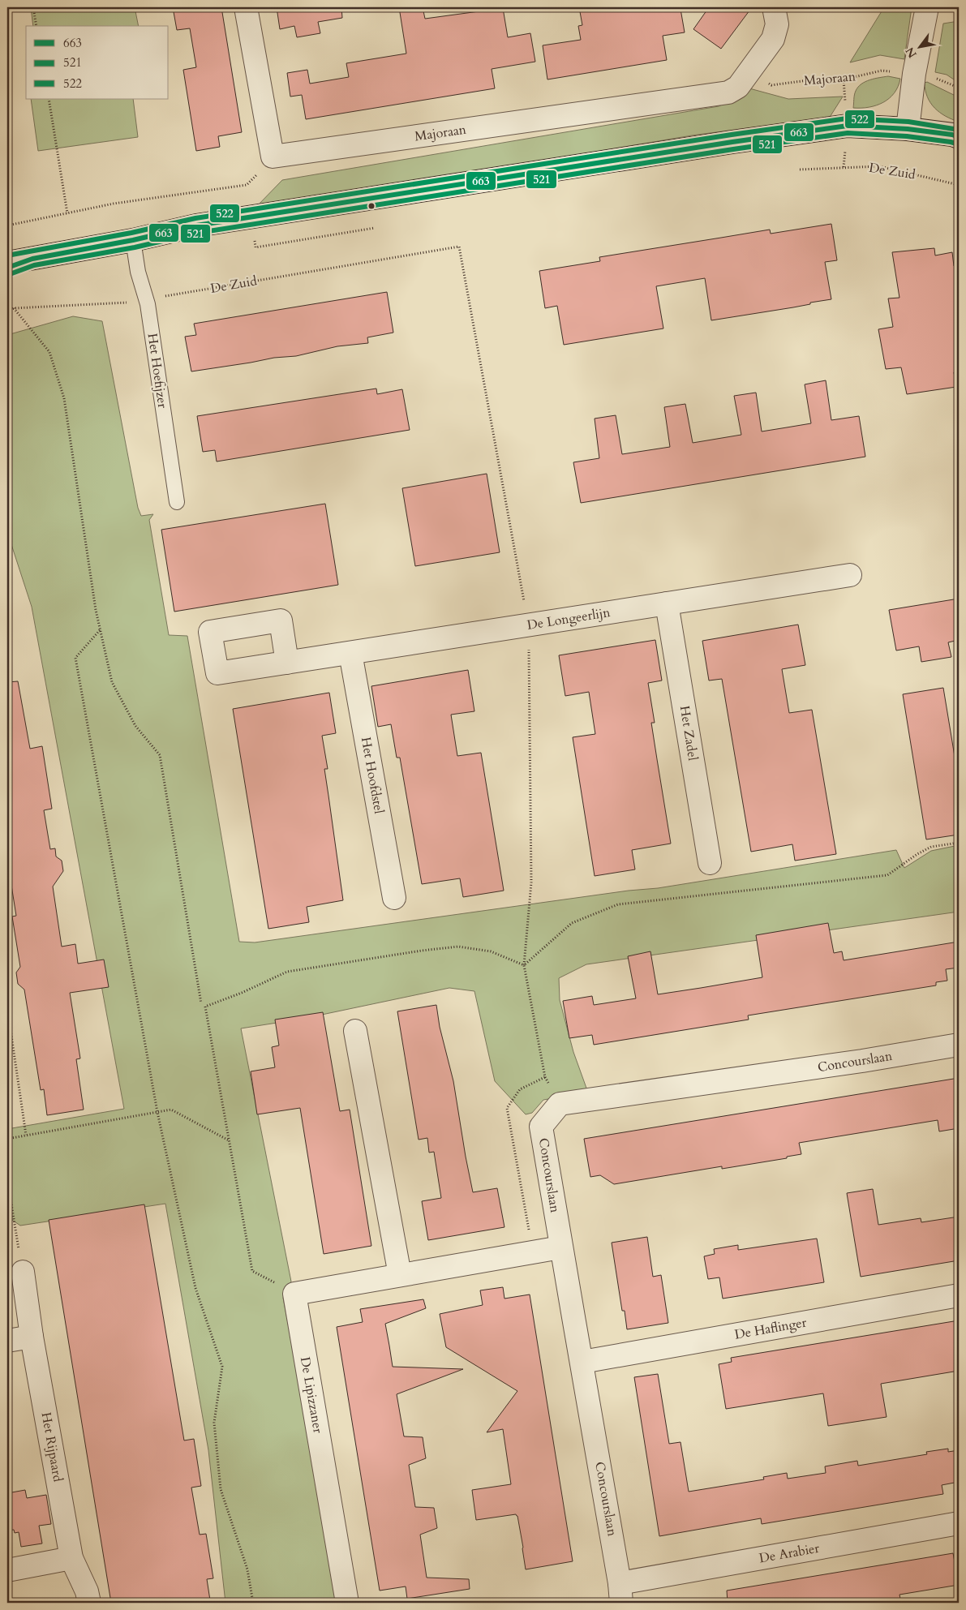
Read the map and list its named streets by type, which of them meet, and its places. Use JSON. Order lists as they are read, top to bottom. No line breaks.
{"streets":{"street":["Majoraan","De Longeerlijn","Het Zadel","Het Hoofdstel","Concourslaan","De Haflinger","De Lipizzaner","Het Rijpaard","De Arabier"],"lane":["Het Hoefijzer"],"path":["De Zuid"]},"crossings":[["De Longeerlijn","Het Zadel"],["De Longeerlijn","Het Hoofdstel"],["Concourslaan","De Haflinger"],["Concourslaan","De Arabier"]],"lines":["transit line 522","transit line 663","transit line 521"],"legend":["663","521","522"],"north":"bottom left"}
